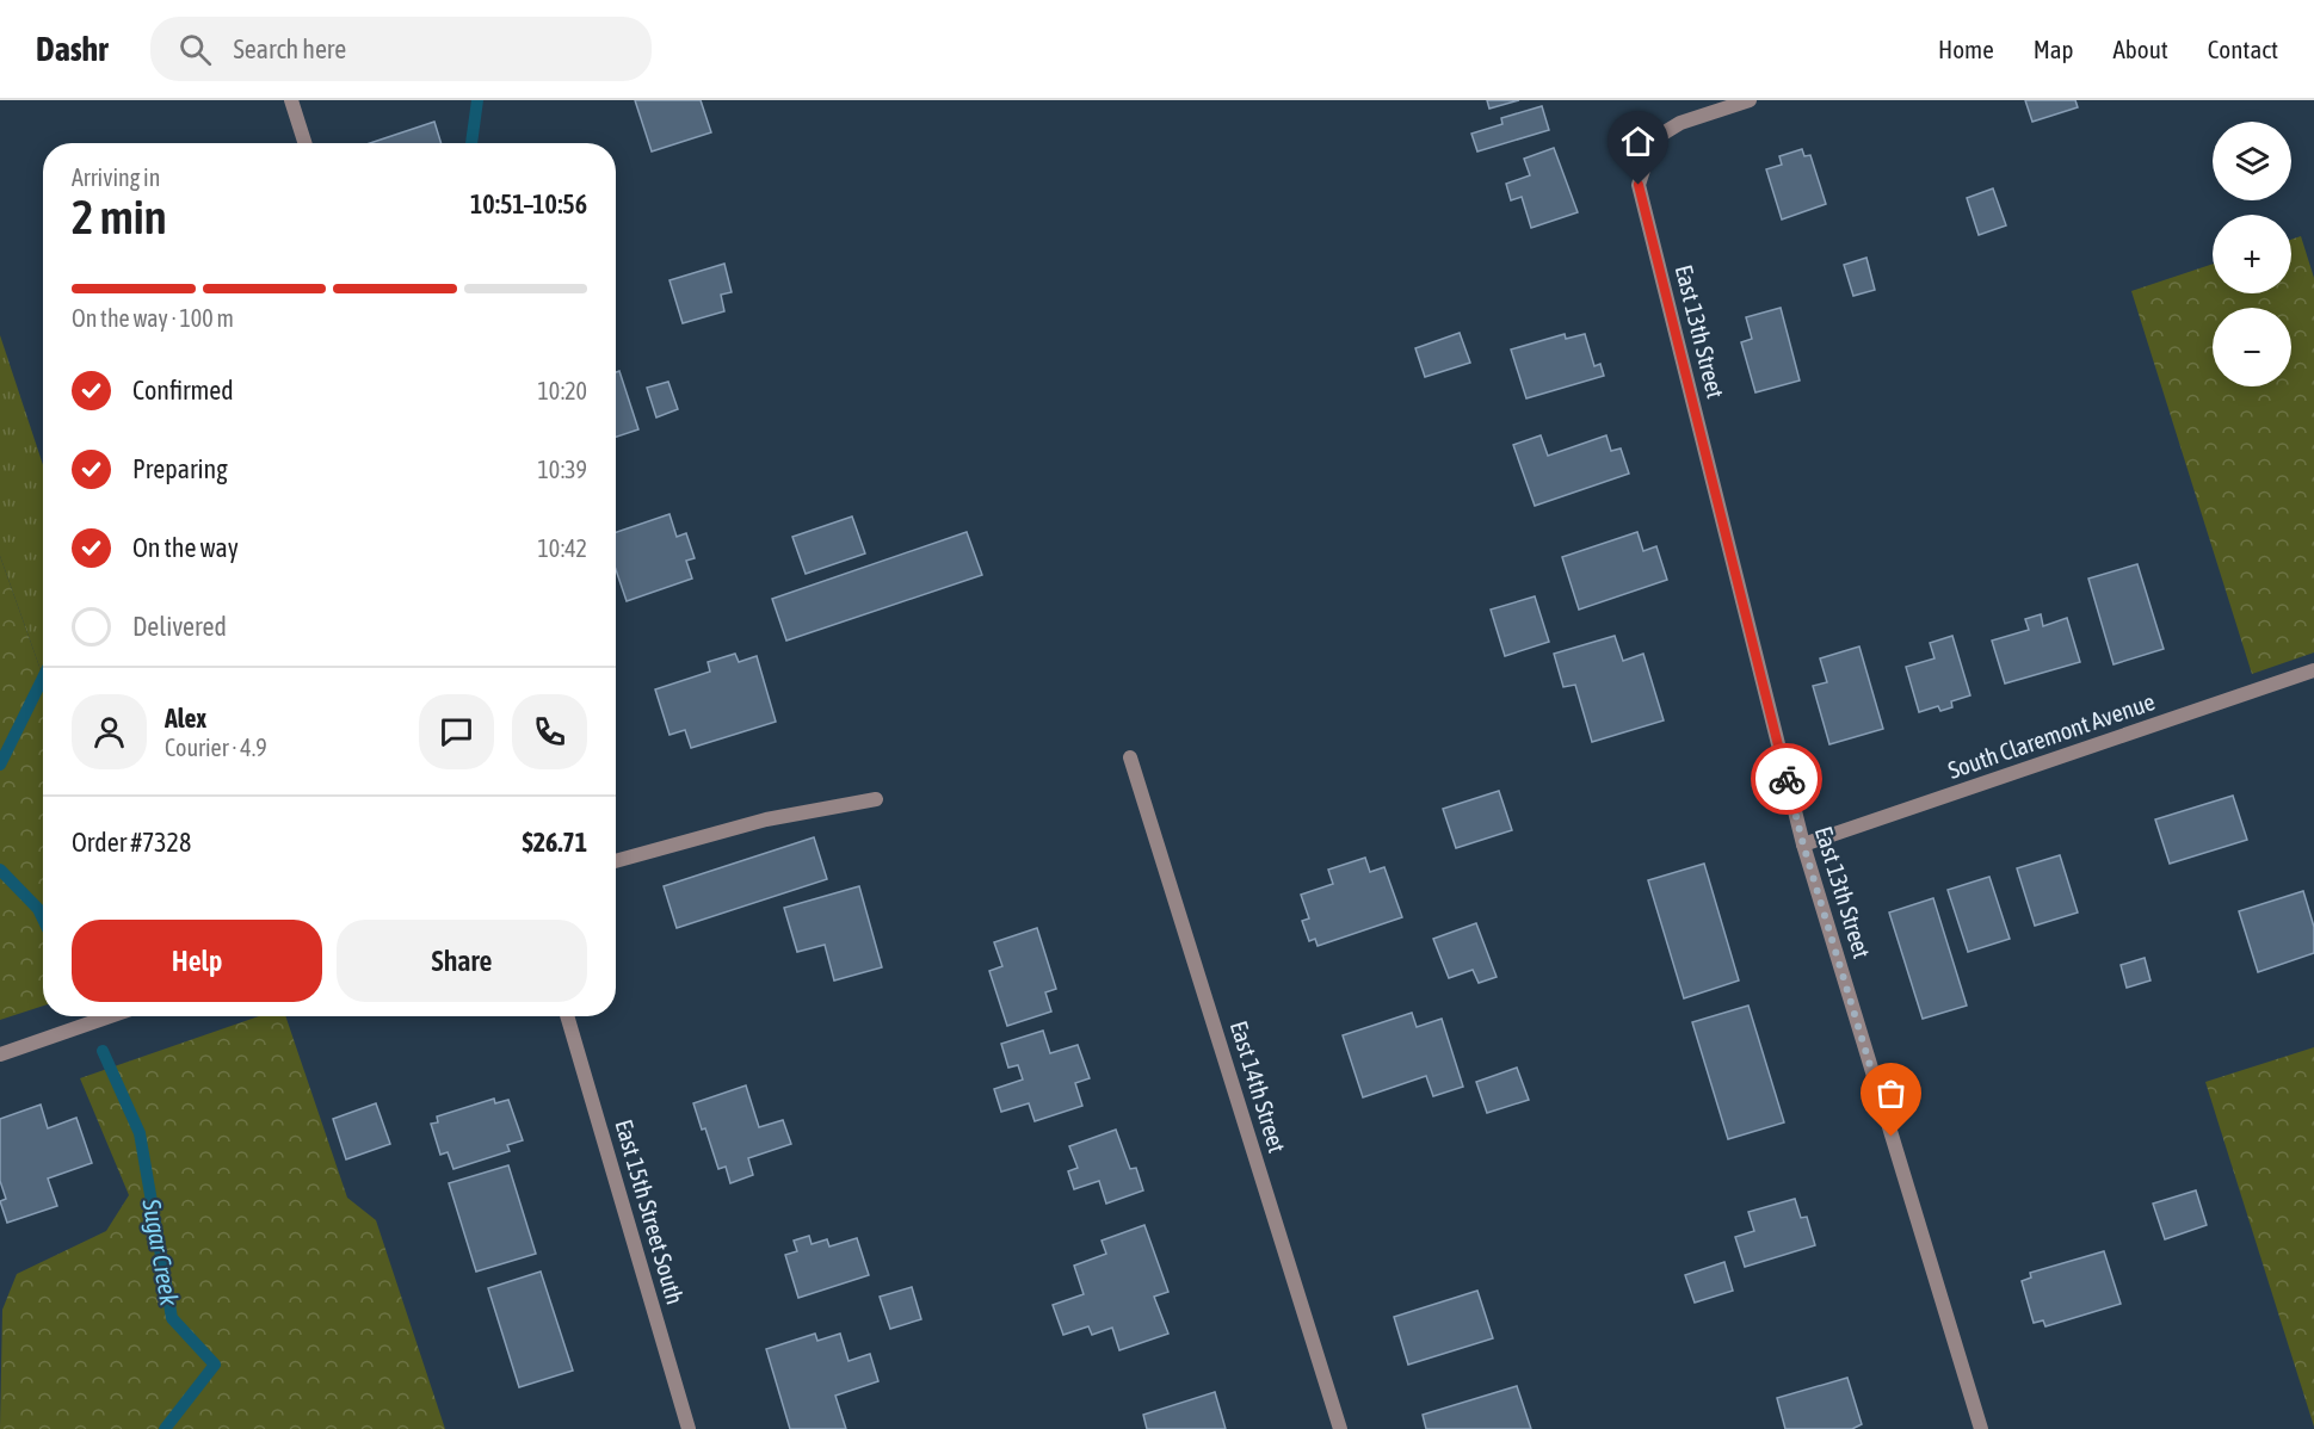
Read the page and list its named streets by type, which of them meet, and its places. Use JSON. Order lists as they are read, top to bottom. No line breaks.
{"streets":{"street":["East 13th Street","South Claremont Avenue","East 14th Street","East 15th Street South"]},"crossings":[["East 13th Street","South Claremont Avenue"]],"water":["Sugar Creek"],"page":{"header":"Dashr","search":"Search here","nav":["Home","Map","About","Contact"],"map_buttons":["+","−"],"heading":["2 min","Arriving in","10:51–10:56"],"panel":["Alex","Courier · 4.9","Order #7328","$26.71"],"bar":"On the way · 100 m","list":[["Confirmed","10:20"],["Preparing","10:39"],["On the way","10:42"],"Delivered"],"buttons":["Help","Share"]}}
